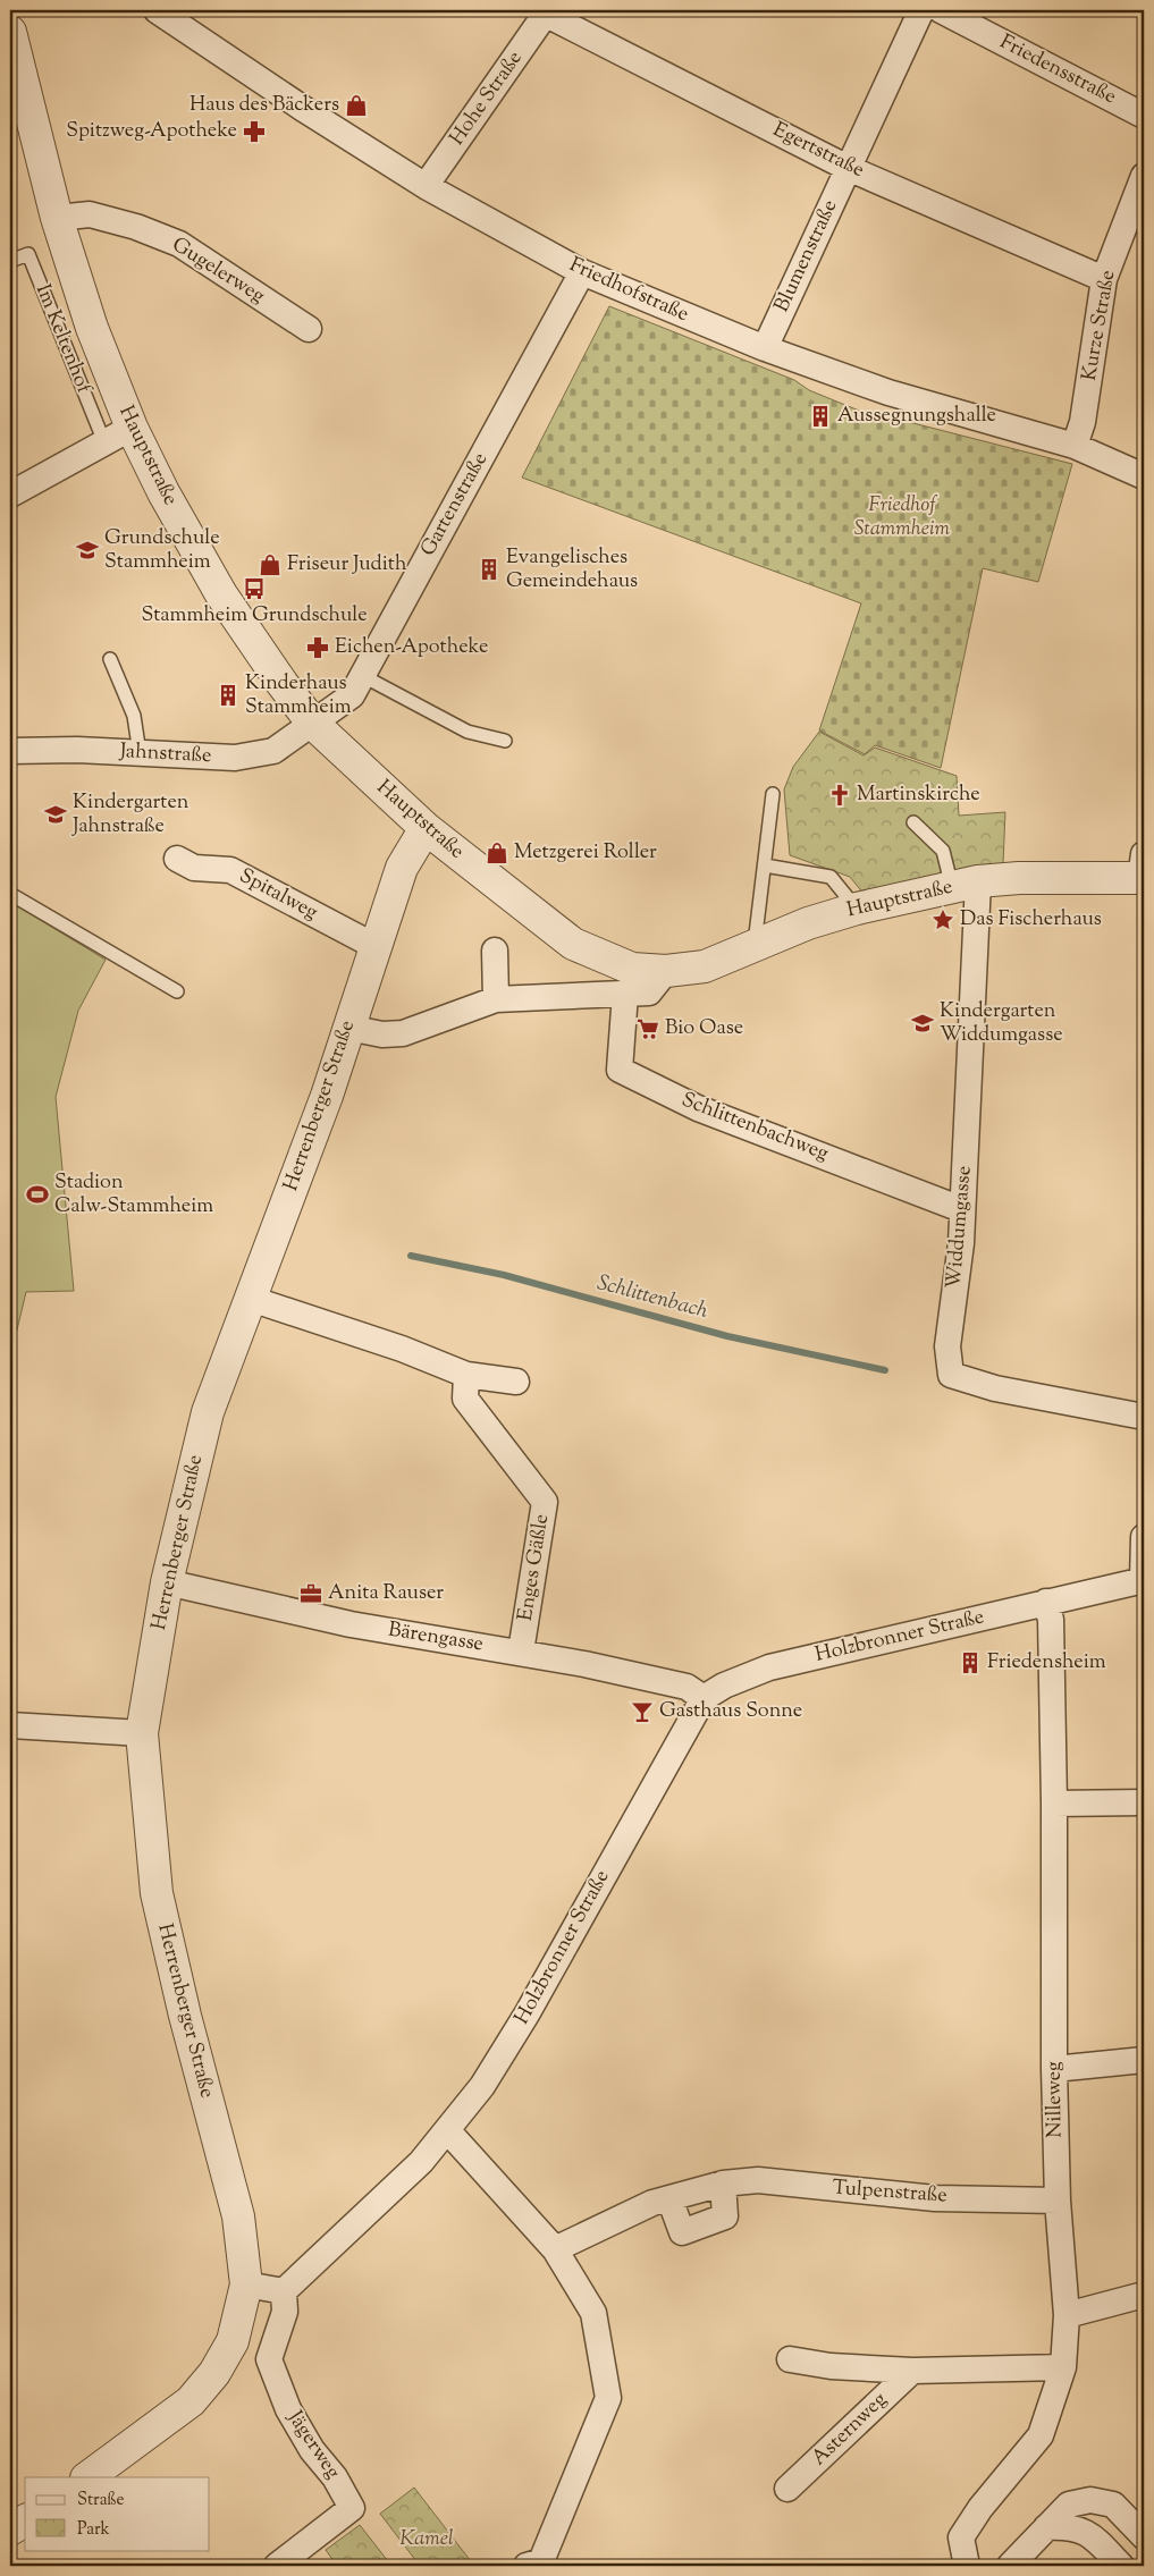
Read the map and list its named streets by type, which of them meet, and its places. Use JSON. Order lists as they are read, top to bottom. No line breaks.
{"streets":{"street":["Friedensstraße","Hohe Straße","Egertstraße","Blumenstraße","Gugelerweg","Friedhofstraße","Kurze Straße","Hauptstraße","Gartenstraße","Jahnstraße","Spitalweg","Herrenberger Straße","Schlittenbachweg","Widdumgasse","Enges Gäßle","Holzbronner Straße","Bärengasse","Nilleweg","Tulpenstraße","Asternweg","Jägerweg"],"lane":["Im Keltenhof"]},"crossings":[["Hohe Straße","Egertstraße"],["Hohe Straße","Friedhofstraße"],["Egertstraße","Blumenstraße"],["Egertstraße","Kurze Straße"],["Blumenstraße","Friedhofstraße"],["Gugelerweg","Hauptstraße"],["Friedhofstraße","Kurze Straße"],["Friedhofstraße","Gartenstraße"],["Hauptstraße","Gartenstraße"],["Hauptstraße","Jahnstraße"],["Hauptstraße","Herrenberger Straße"],["Hauptstraße","Widdumgasse"],["Gartenstraße","Jahnstraße"],["Spitalweg","Herrenberger Straße"],["Herrenberger Straße","Bärengasse"],["Schlittenbachweg","Widdumgasse"],["Enges Gäßle","Bärengasse"],["Holzbronner Straße","Bärengasse"],["Holzbronner Straße","Nilleweg"],["Holzbronner Straße","Jägerweg"],["Nilleweg","Tulpenstraße"],["Nilleweg","Asternweg"]],"water":["Schlittenbach"],"parks":["Friedhof Stammheim","Kamel"],"places":{"shop":["Haus des Bäckers","Friseur Judith","Metzgerei Roller"],"pharmacy":["Spitzweg-Apotheke","Eichen-Apotheke"],"building":["Aussegnungshalle","Evangelisches Gemeindehaus","Kinderhaus Stammheim","Friedensheim"],"school or university":["Grundschule Stammheim","Kindergarten Jahnstraße","Kindergarten Widdumgasse"],"bus stop":["Stammheim Grundschule"],"church":["Martinskirche"],"place":["Das Fischerhaus"],"supermarket":["Bio Oase"],"sports":["Stadion Calw-Stammheim"],"office":["Anita Rauser"],"bar":["Gasthaus Sonne"]},"legend":["Straße","Park"]}
